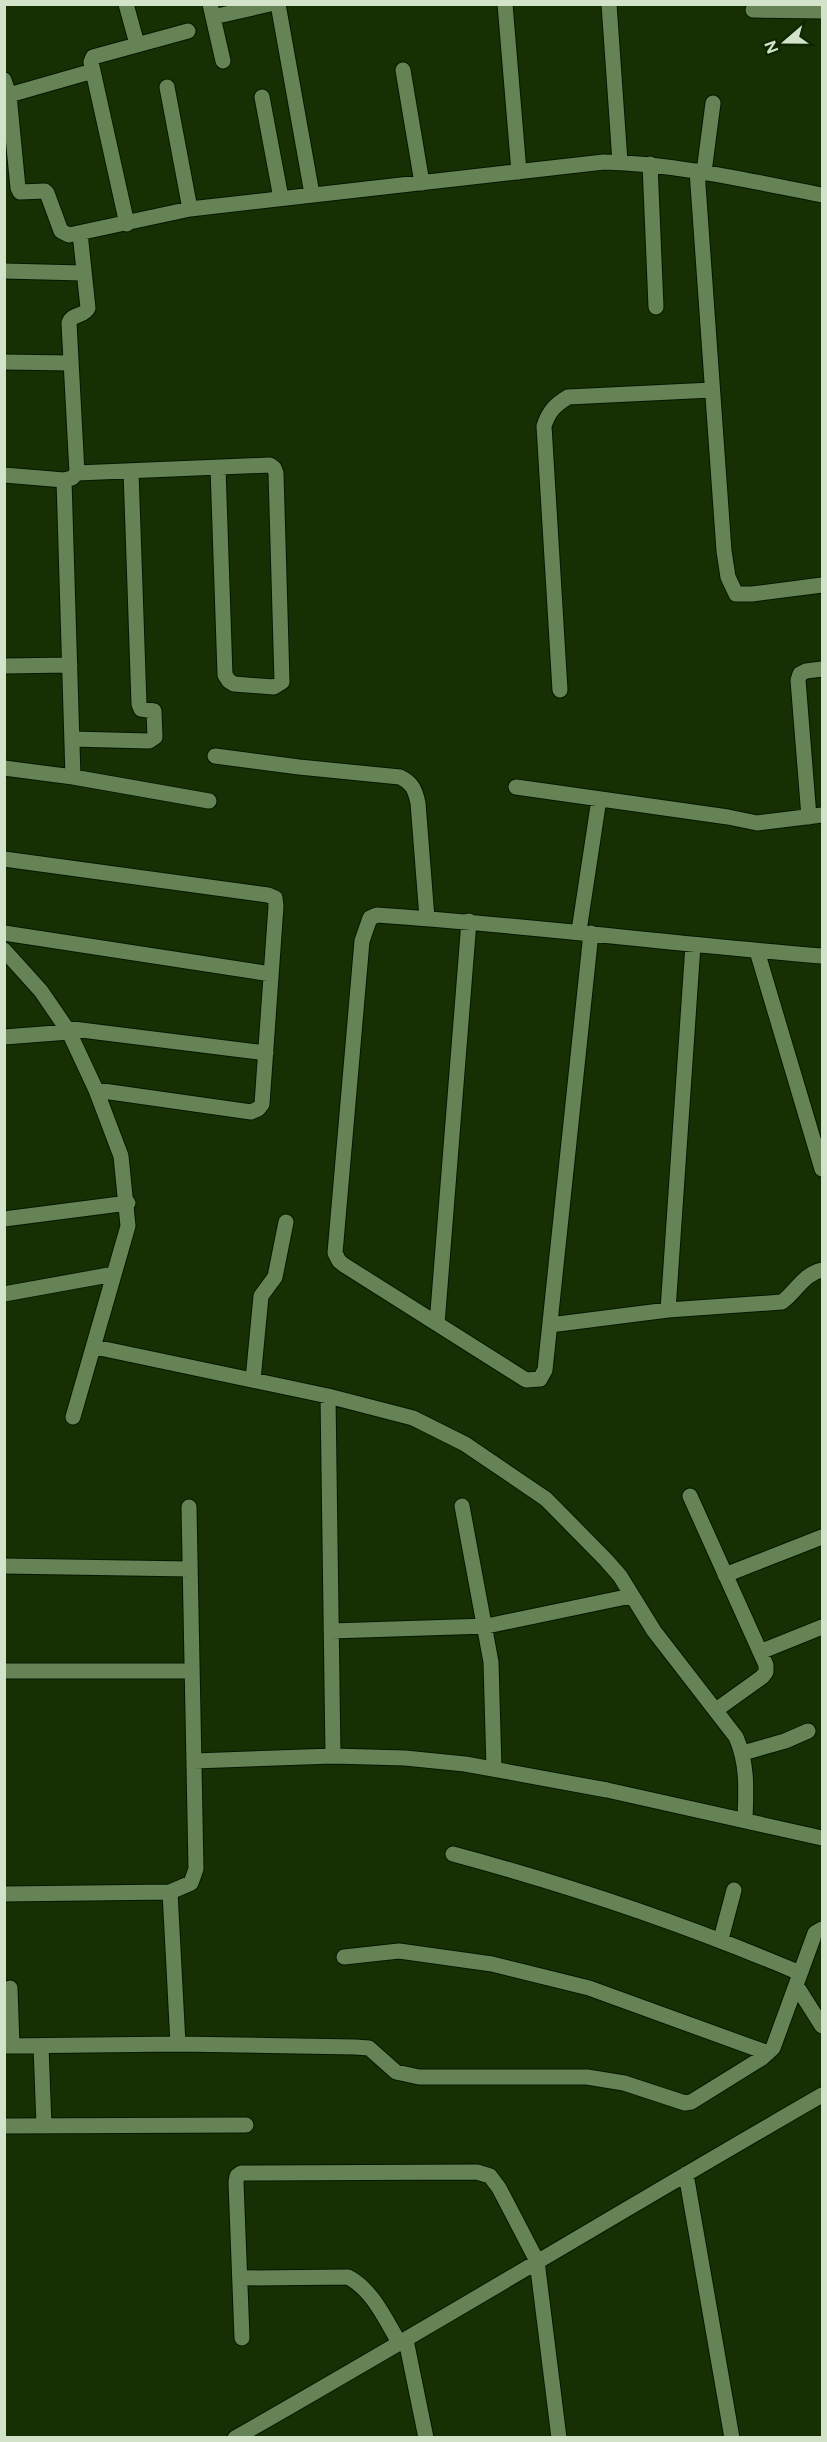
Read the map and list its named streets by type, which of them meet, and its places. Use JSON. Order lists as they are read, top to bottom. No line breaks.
{"north":"left"}
